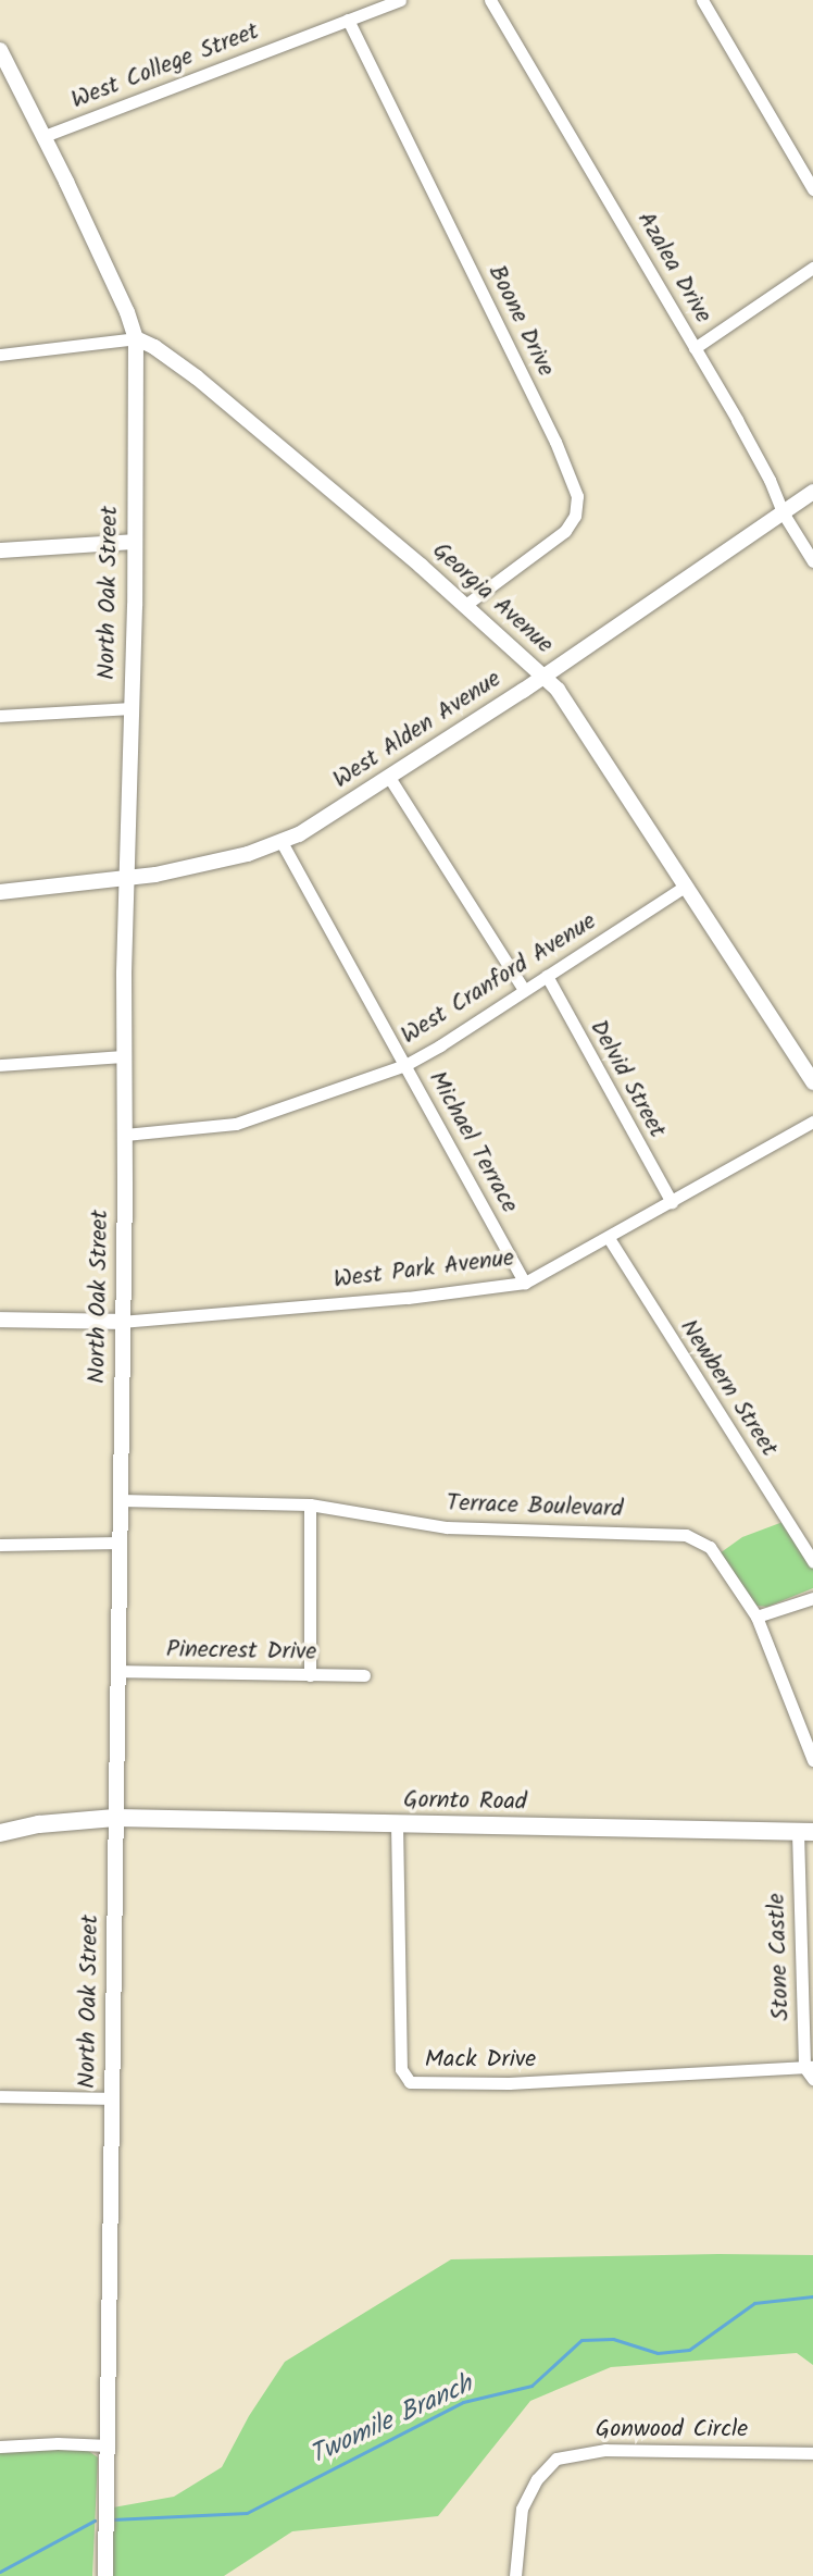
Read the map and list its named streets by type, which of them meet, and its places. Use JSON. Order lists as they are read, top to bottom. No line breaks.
{"streets":{"main road":["Gornto Road"],"street":["West College Street","Azalea Drive","Boone Drive","North Oak Street","Georgia Avenue","West Alden Avenue","West Cranford Avenue","Delvid Street","Michael Terrace","West Park Avenue","Newbern Street","Terrace Boulevard","Pinecrest Drive","Stone Castle","Mack Drive","Gonwood Circle"]},"crossings":[["West College Street","Boone Drive"],["West College Street","North Oak Street"],["Azalea Drive","West Alden Avenue"],["Boone Drive","Georgia Avenue"],["North Oak Street","Georgia Avenue"],["North Oak Street","West Alden Avenue"],["North Oak Street","West Cranford Avenue"],["North Oak Street","West Park Avenue"],["North Oak Street","Terrace Boulevard"],["North Oak Street","Pinecrest Drive"],["North Oak Street","Gornto Road"],["Georgia Avenue","West Alden Avenue"],["Georgia Avenue","West Cranford Avenue"],["West Alden Avenue","Michael Terrace"],["West Cranford Avenue","Delvid Street"],["West Cranford Avenue","Michael Terrace"],["Delvid Street","West Park Avenue"],["Michael Terrace","West Park Avenue"],["West Park Avenue","Newbern Street"],["Gornto Road","Stone Castle"],["Gornto Road","Mack Drive"],["Stone Castle","Mack Drive"]],"water":["Twomile Branch"]}
